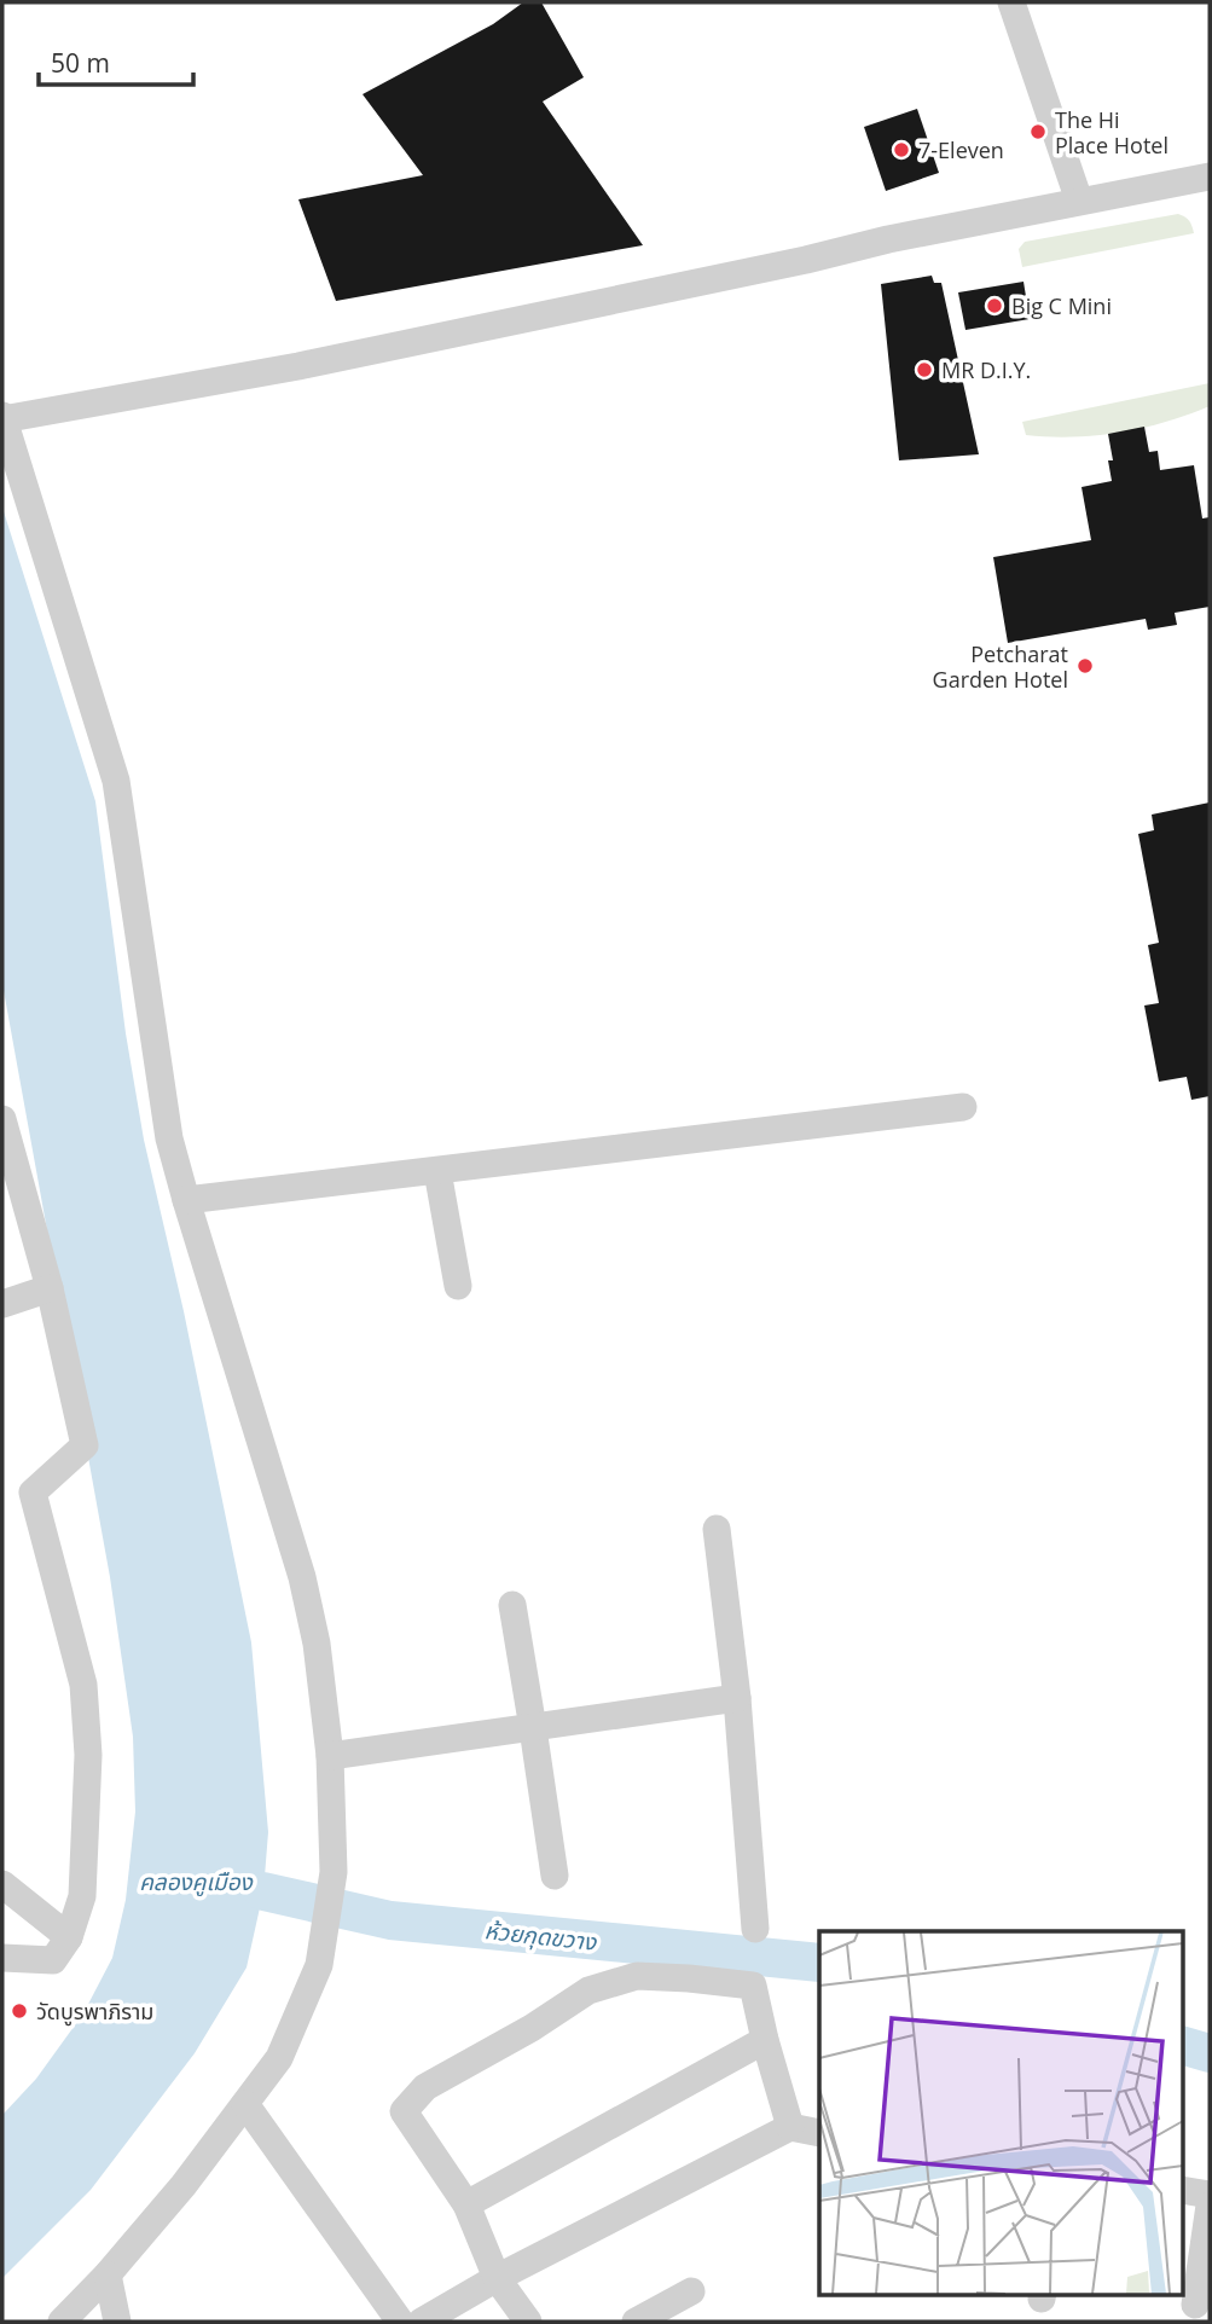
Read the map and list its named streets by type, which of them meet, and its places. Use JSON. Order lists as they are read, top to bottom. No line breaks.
{"water":["คลองคูเมือง","ห้วยกุดขวาง"],"places":["The Hi Place Hotel","7-Eleven","Big C Mini","MR D.I.Y.","Petcharat Garden Hotel","วัดบูรพาภิราม"],"scale_bar":"50 m"}
